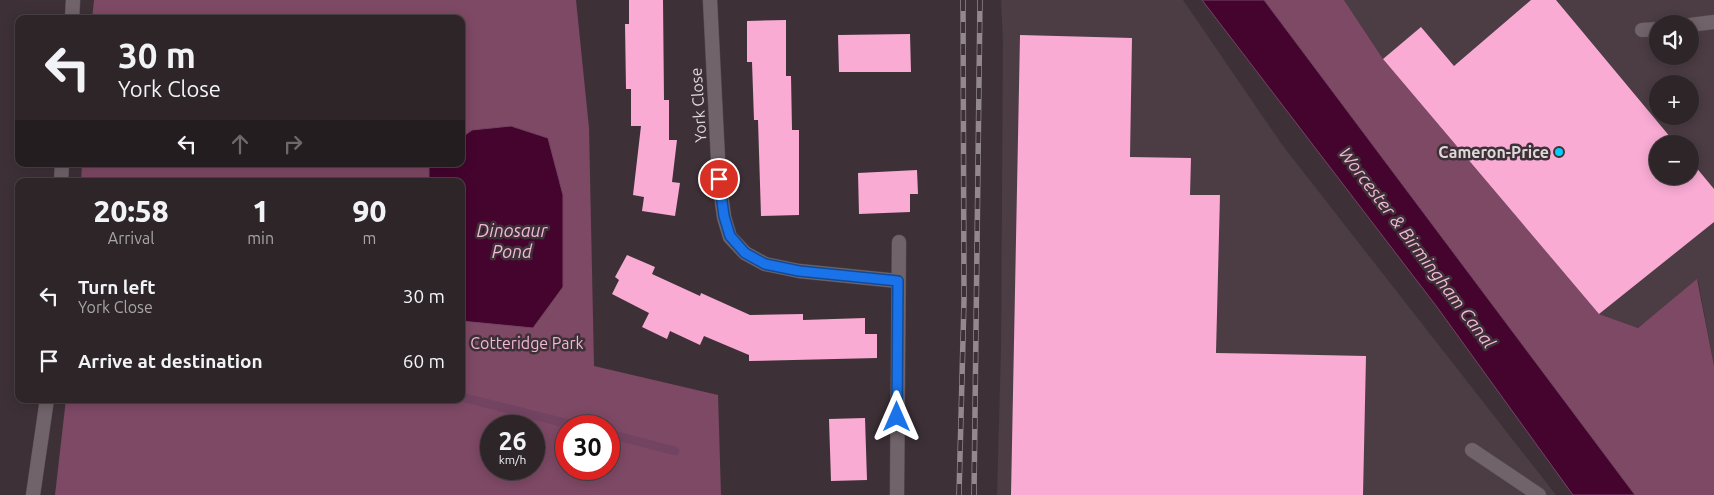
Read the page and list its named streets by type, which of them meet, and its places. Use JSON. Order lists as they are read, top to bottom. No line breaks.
{"streets":{"street":["York Close"]},"water":["Dinosaur Pond","Worcester & Birmingham Canal"],"parks":["Cotteridge Park"],"places":["Cameron-Price"],"page":{"map_buttons":["+","−"],"turn":["30 m","York Close"],"eta":["20:58","Arrival","1","min","90","m"],"list":[{"name":"Turn left","note":"York Close","value":"30 m"},{"name":"Arrive at destination","value":"60 m"}],"speed":"26 km/h","limit":"30"}}
